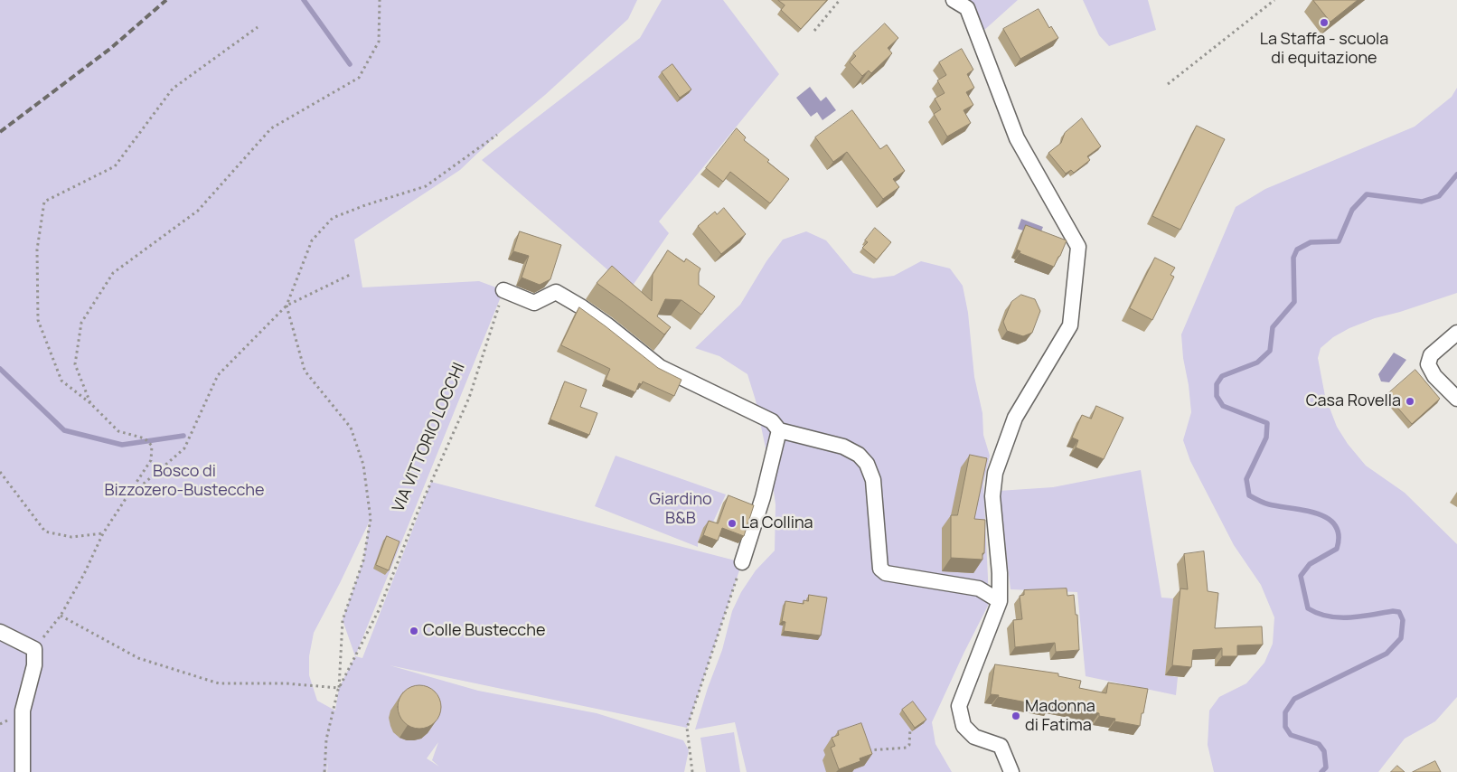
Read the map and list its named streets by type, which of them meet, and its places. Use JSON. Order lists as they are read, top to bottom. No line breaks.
{"streets":{"path":["VIA VITTORIO LOCCHI"]},"parks":["Bosco di Bizzozero-Bustecche","Giardino B&B"],"places":["La Staffa - scuola di equitazione","Casa Rovella","La Collina","Colle Bustecche","Madonna di Fatima"]}
